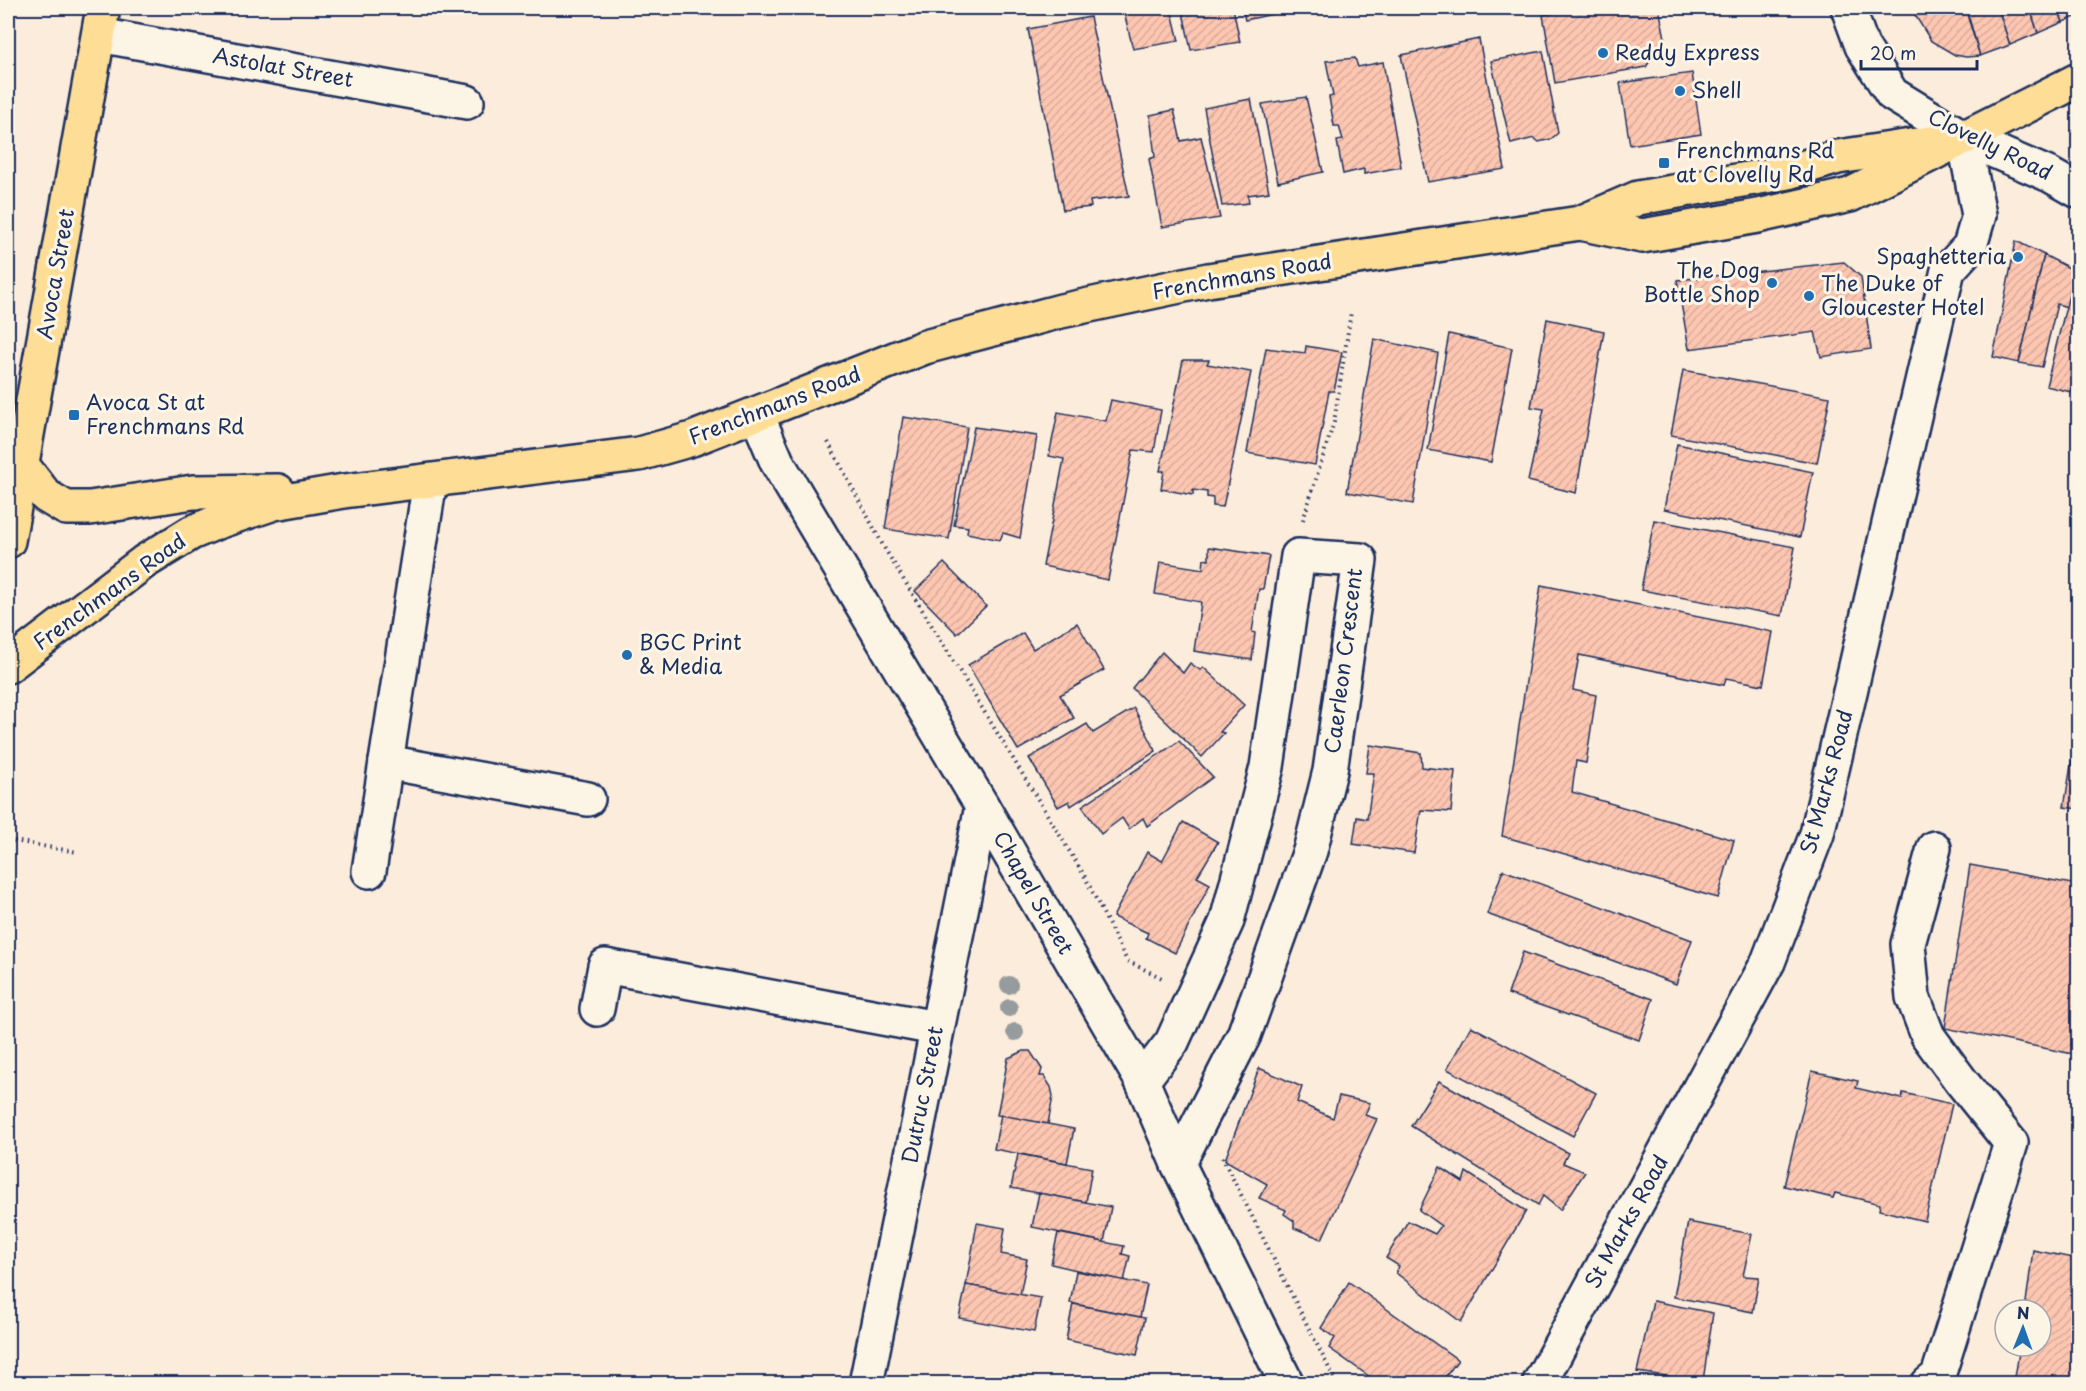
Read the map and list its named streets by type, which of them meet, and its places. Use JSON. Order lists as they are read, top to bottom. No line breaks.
{"streets":{"main road":["Avoca Street","Frenchmans Road"],"street":["Astolat Street","Clovelly Road","Caerleon Crescent","St Marks Road","Chapel Street","Dutruc Street"]},"crossings":[["Astolat Street","Avoca Street"],["Clovelly Road","Frenchmans Road"],["Clovelly Road","St Marks Road"],["Frenchmans Road","St Marks Road"],["Frenchmans Road","Chapel Street"],["Caerleon Crescent","Chapel Street"],["Chapel Street","Dutruc Street"]],"places":{"other":["Reddy Express","Shell","Spaghetteria","The Dog Bottle Shop","The Duke of Gloucester Hotel","BGC Print & Media"],"transit":["Frenchmans Rd at Clovelly Rd","Avoca St at Frenchmans Rd"]},"scale_bar":"20 m","north":"top"}
